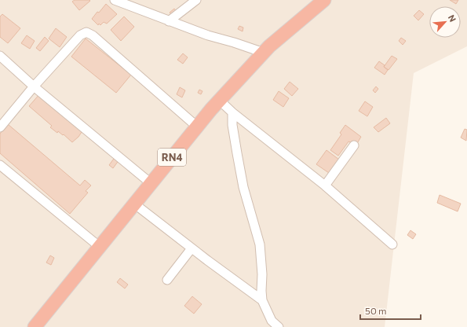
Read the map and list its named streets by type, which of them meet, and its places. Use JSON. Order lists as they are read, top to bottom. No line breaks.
{"streets":{"highway":["RN4"]},"scale_bar":"50 m","north":"top right"}
